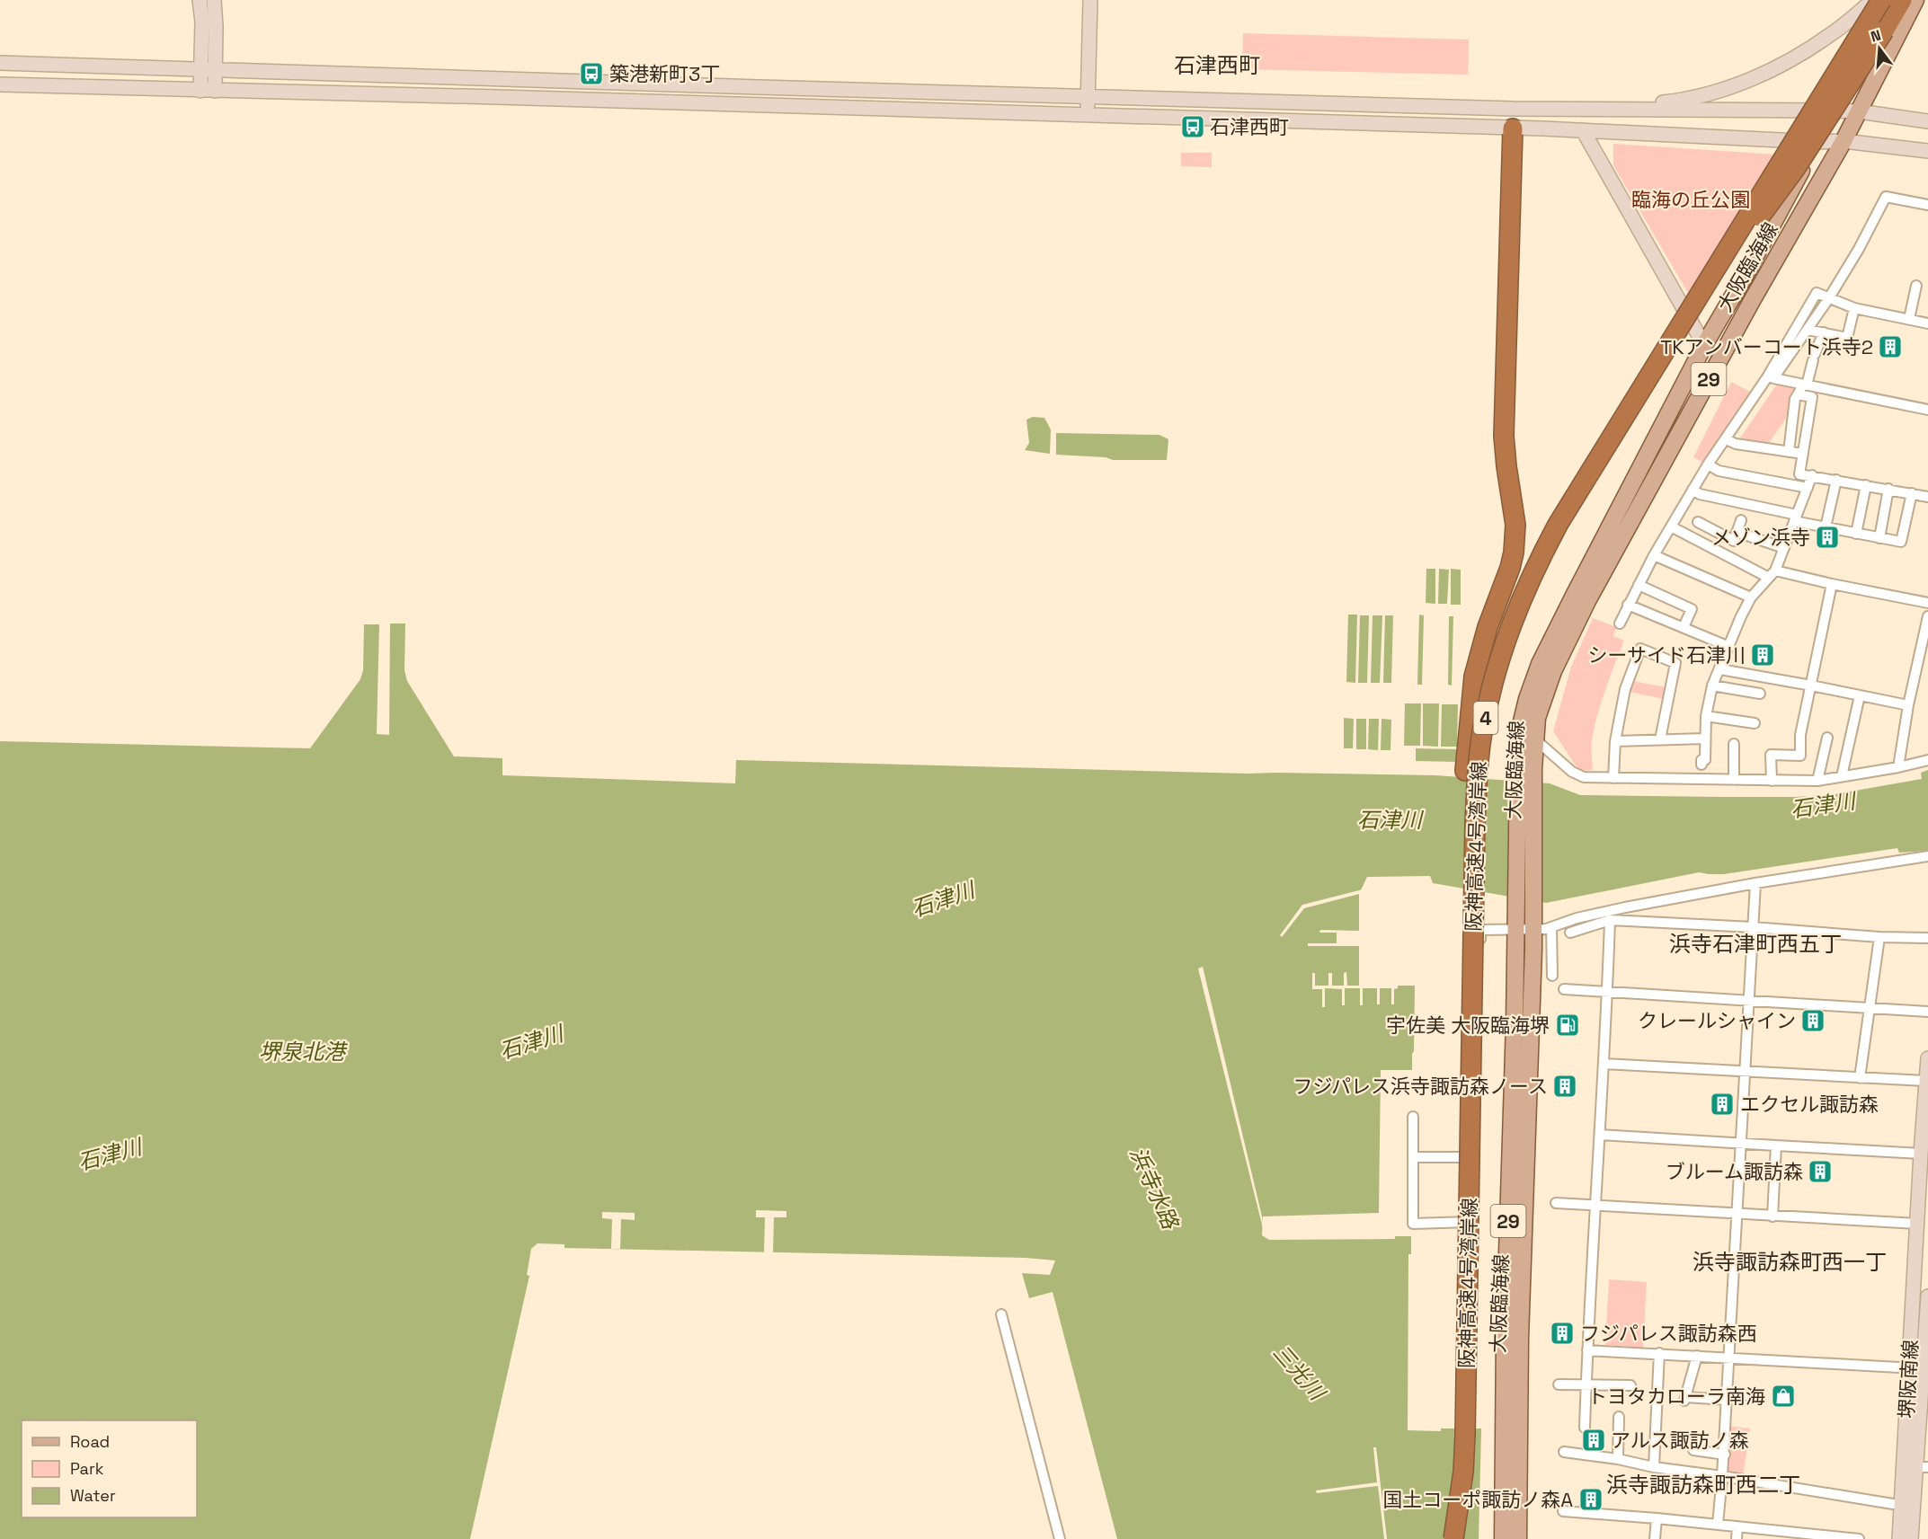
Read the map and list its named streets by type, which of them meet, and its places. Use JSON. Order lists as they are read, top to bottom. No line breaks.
{"streets":{"highway":["4","阪神高速4号湾岸線"],"main road":["大阪臨海線","29"],"street":["堺阪南線"]},"districts":["石津西町","浜寺石津町西五丁","浜寺諏訪森町西一丁","浜寺諏訪森町西二丁"],"water":["石津川","堺泉北港","浜寺水路","三光川"],"parks":["臨海の丘公園"],"places":{"bus stop":["築港新町3丁","石津西町"],"building":["TKアンバーコート浜寺2","メゾン浜寺","シーサイド石津川","クレールシャイン","フジパレス浜寺諏訪森ノース","エクセル諏訪森","ブルーム諏訪森","フジパレス諏訪森西","アルス諏訪ノ森","国土コーポ諏訪ノ森A"],"fuel station":["宇佐美 大阪臨海堺"],"shop":["トヨタカローラ南海"]},"legend":["Road","Park","Water"],"north":"top"}
